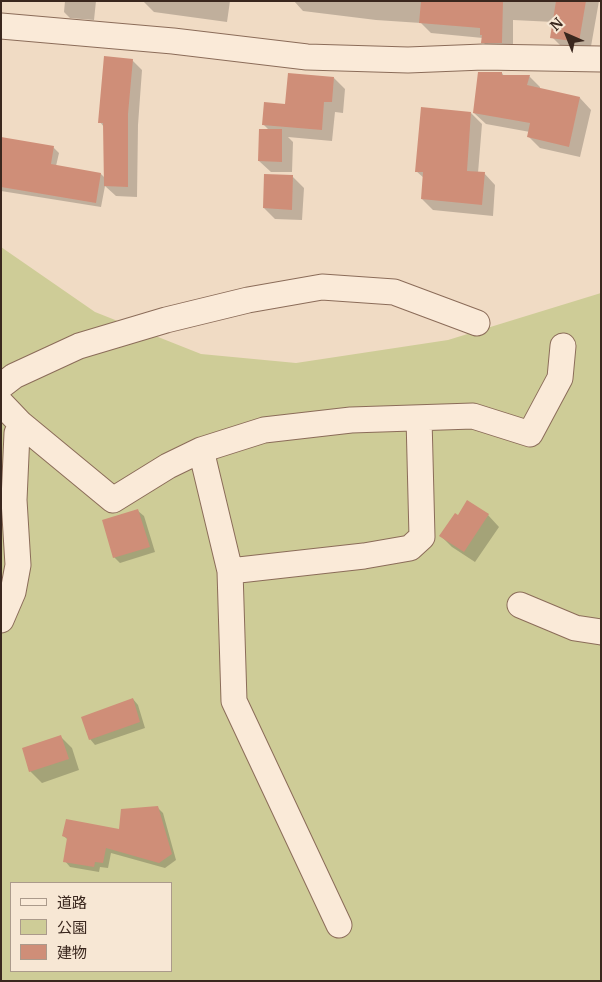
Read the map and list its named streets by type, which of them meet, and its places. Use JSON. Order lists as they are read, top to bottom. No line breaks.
{"legend":["道路","公園","建物"],"north":"top left"}
